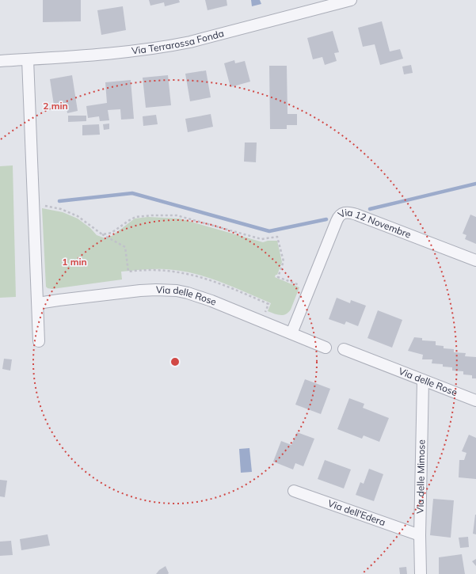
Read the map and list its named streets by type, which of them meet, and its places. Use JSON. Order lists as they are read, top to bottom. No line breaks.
{"streets":{"street":["Via Terrarossa Fonda","Via 12 Novembre","Via delle Rose","Via delle Mimose","Via dell'Edera"]},"crossings":[["Via 12 Novembre","Via delle Rose"],["Via delle Rose","Via delle Mimose"],["Via delle Mimose","Via dell'Edera"]],"rings":["2 min","1 min"]}
